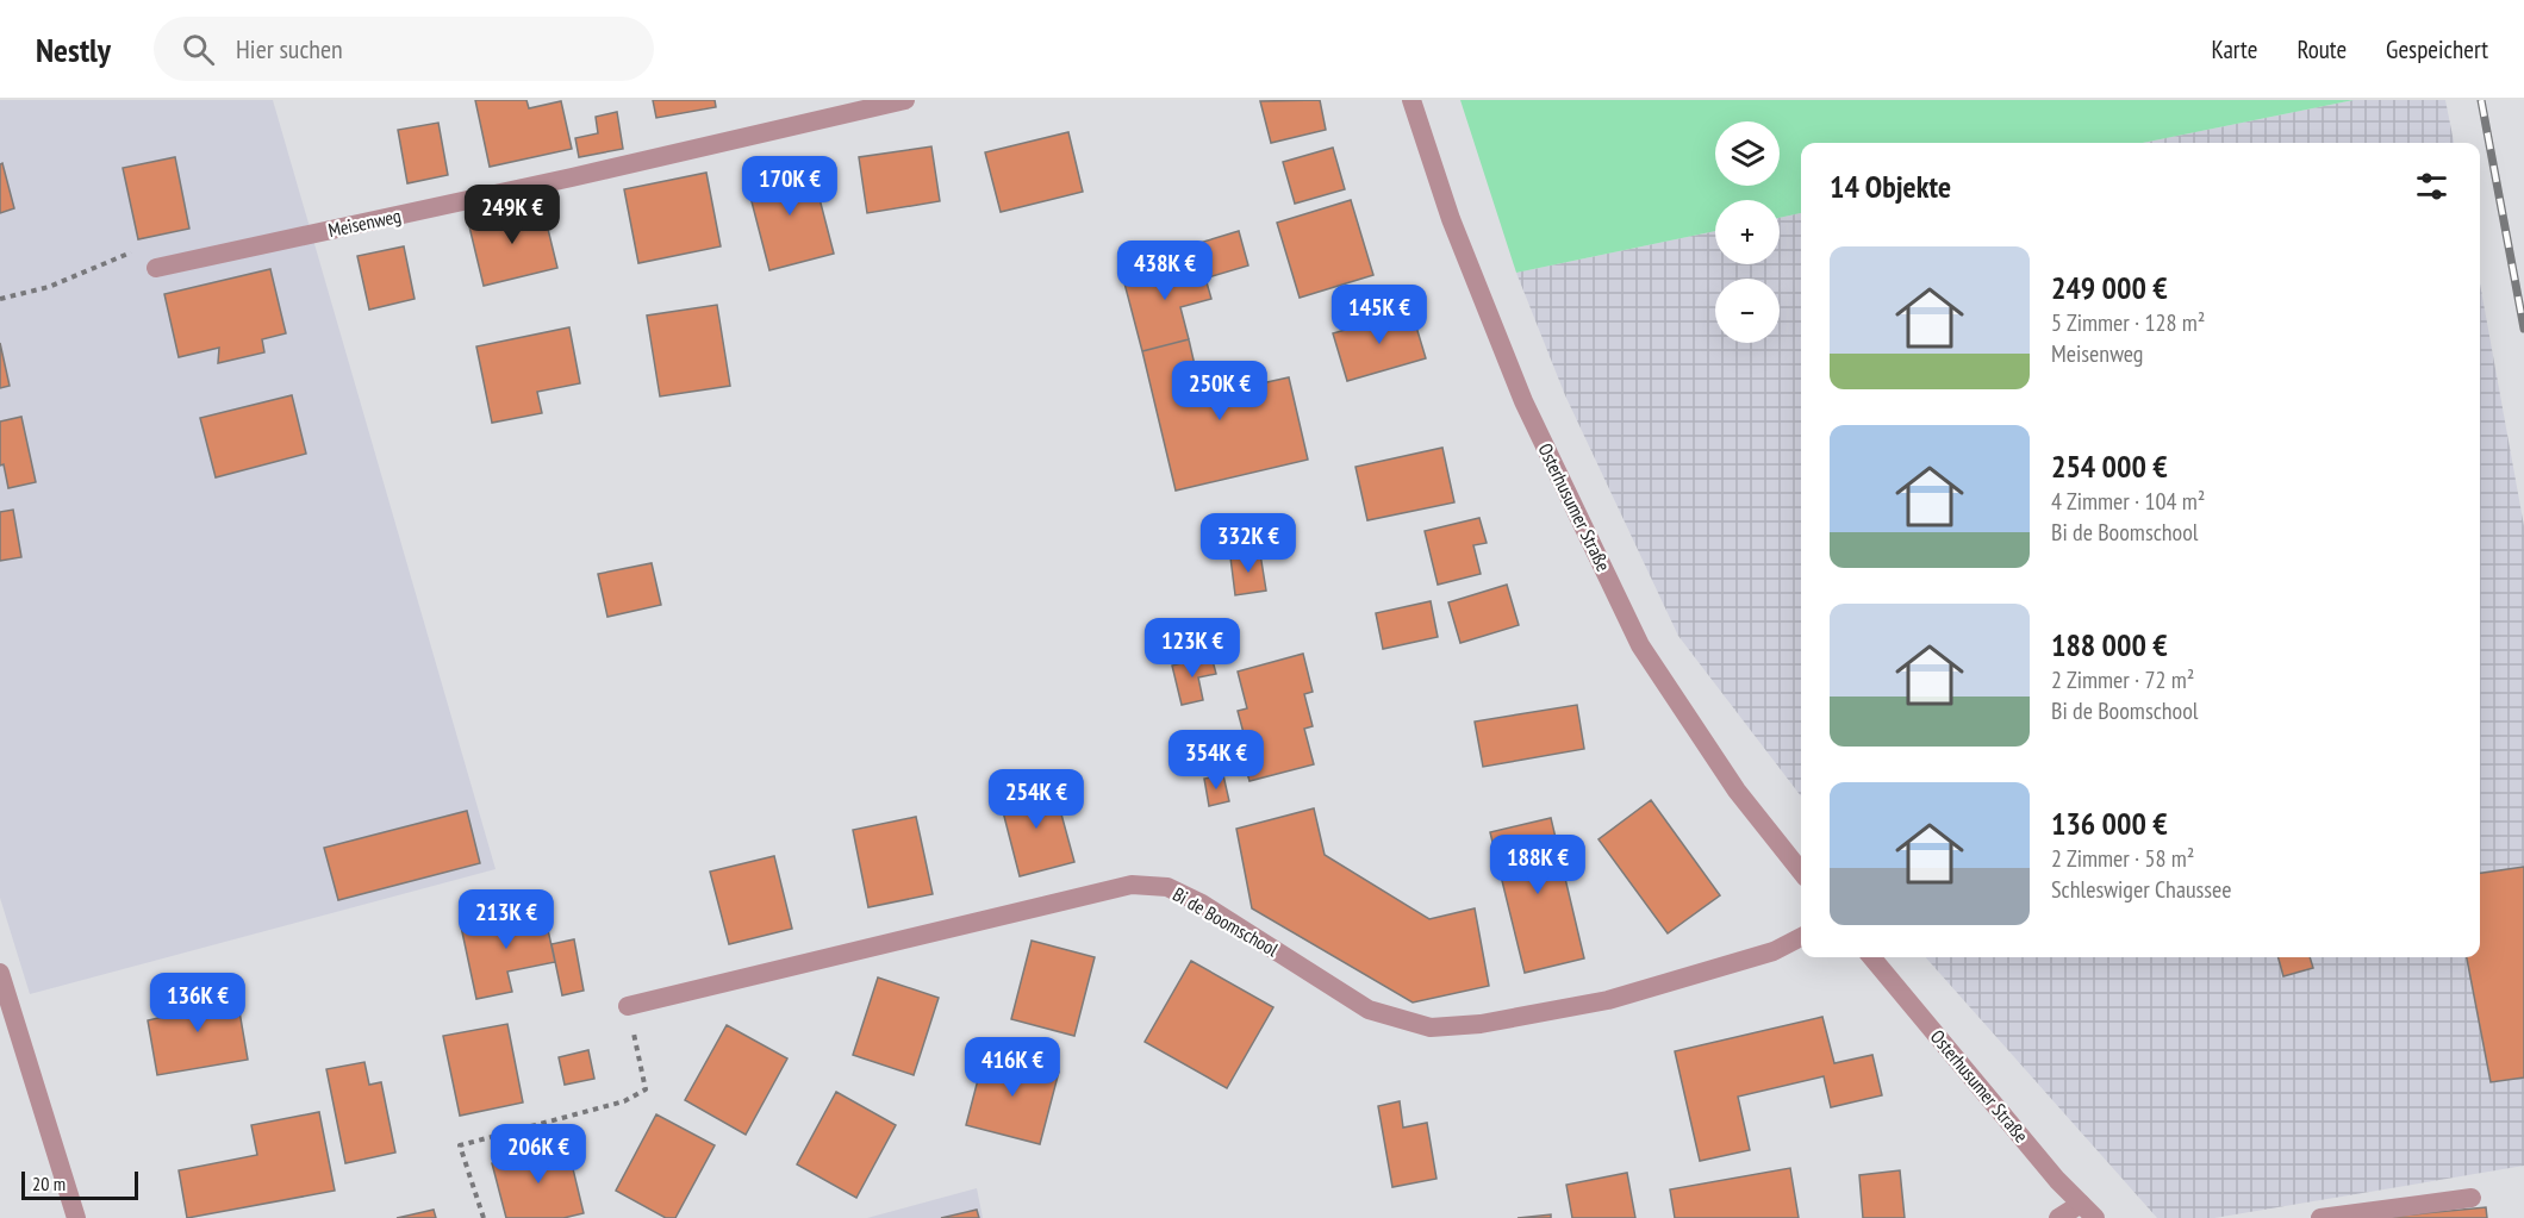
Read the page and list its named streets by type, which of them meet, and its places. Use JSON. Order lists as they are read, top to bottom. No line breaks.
{"streets":{"street":["Meisenweg","Osterhusumer Straße","Bi de Boomschool"]},"scale_bar":"20 m","page":{"header":"Nestly","search":"Hier suchen","nav":["Karte","Route","Gespeichert"],"map_buttons":["+","−"],"heading":"14 Objekte","price":["170K €","249K €","438K €","145K €","250K €","332K €","123K €","354K €","254K €","188K €","213K €","136K €","416K €","206K €"],"list":[{"name":"249 000 €","note":"5 Zimmer · 128 m² · Meisenweg"},{"name":"254 000 €","note":"4 Zimmer · 104 m² · Bi de Boomschool"},{"name":"188 000 €","note":"2 Zimmer · 72 m² · Bi de Boomschool"},{"name":"136 000 €","note":"2 Zimmer · 58 m² · Schleswiger Chaussee"}],"scale":"20 m"}}
